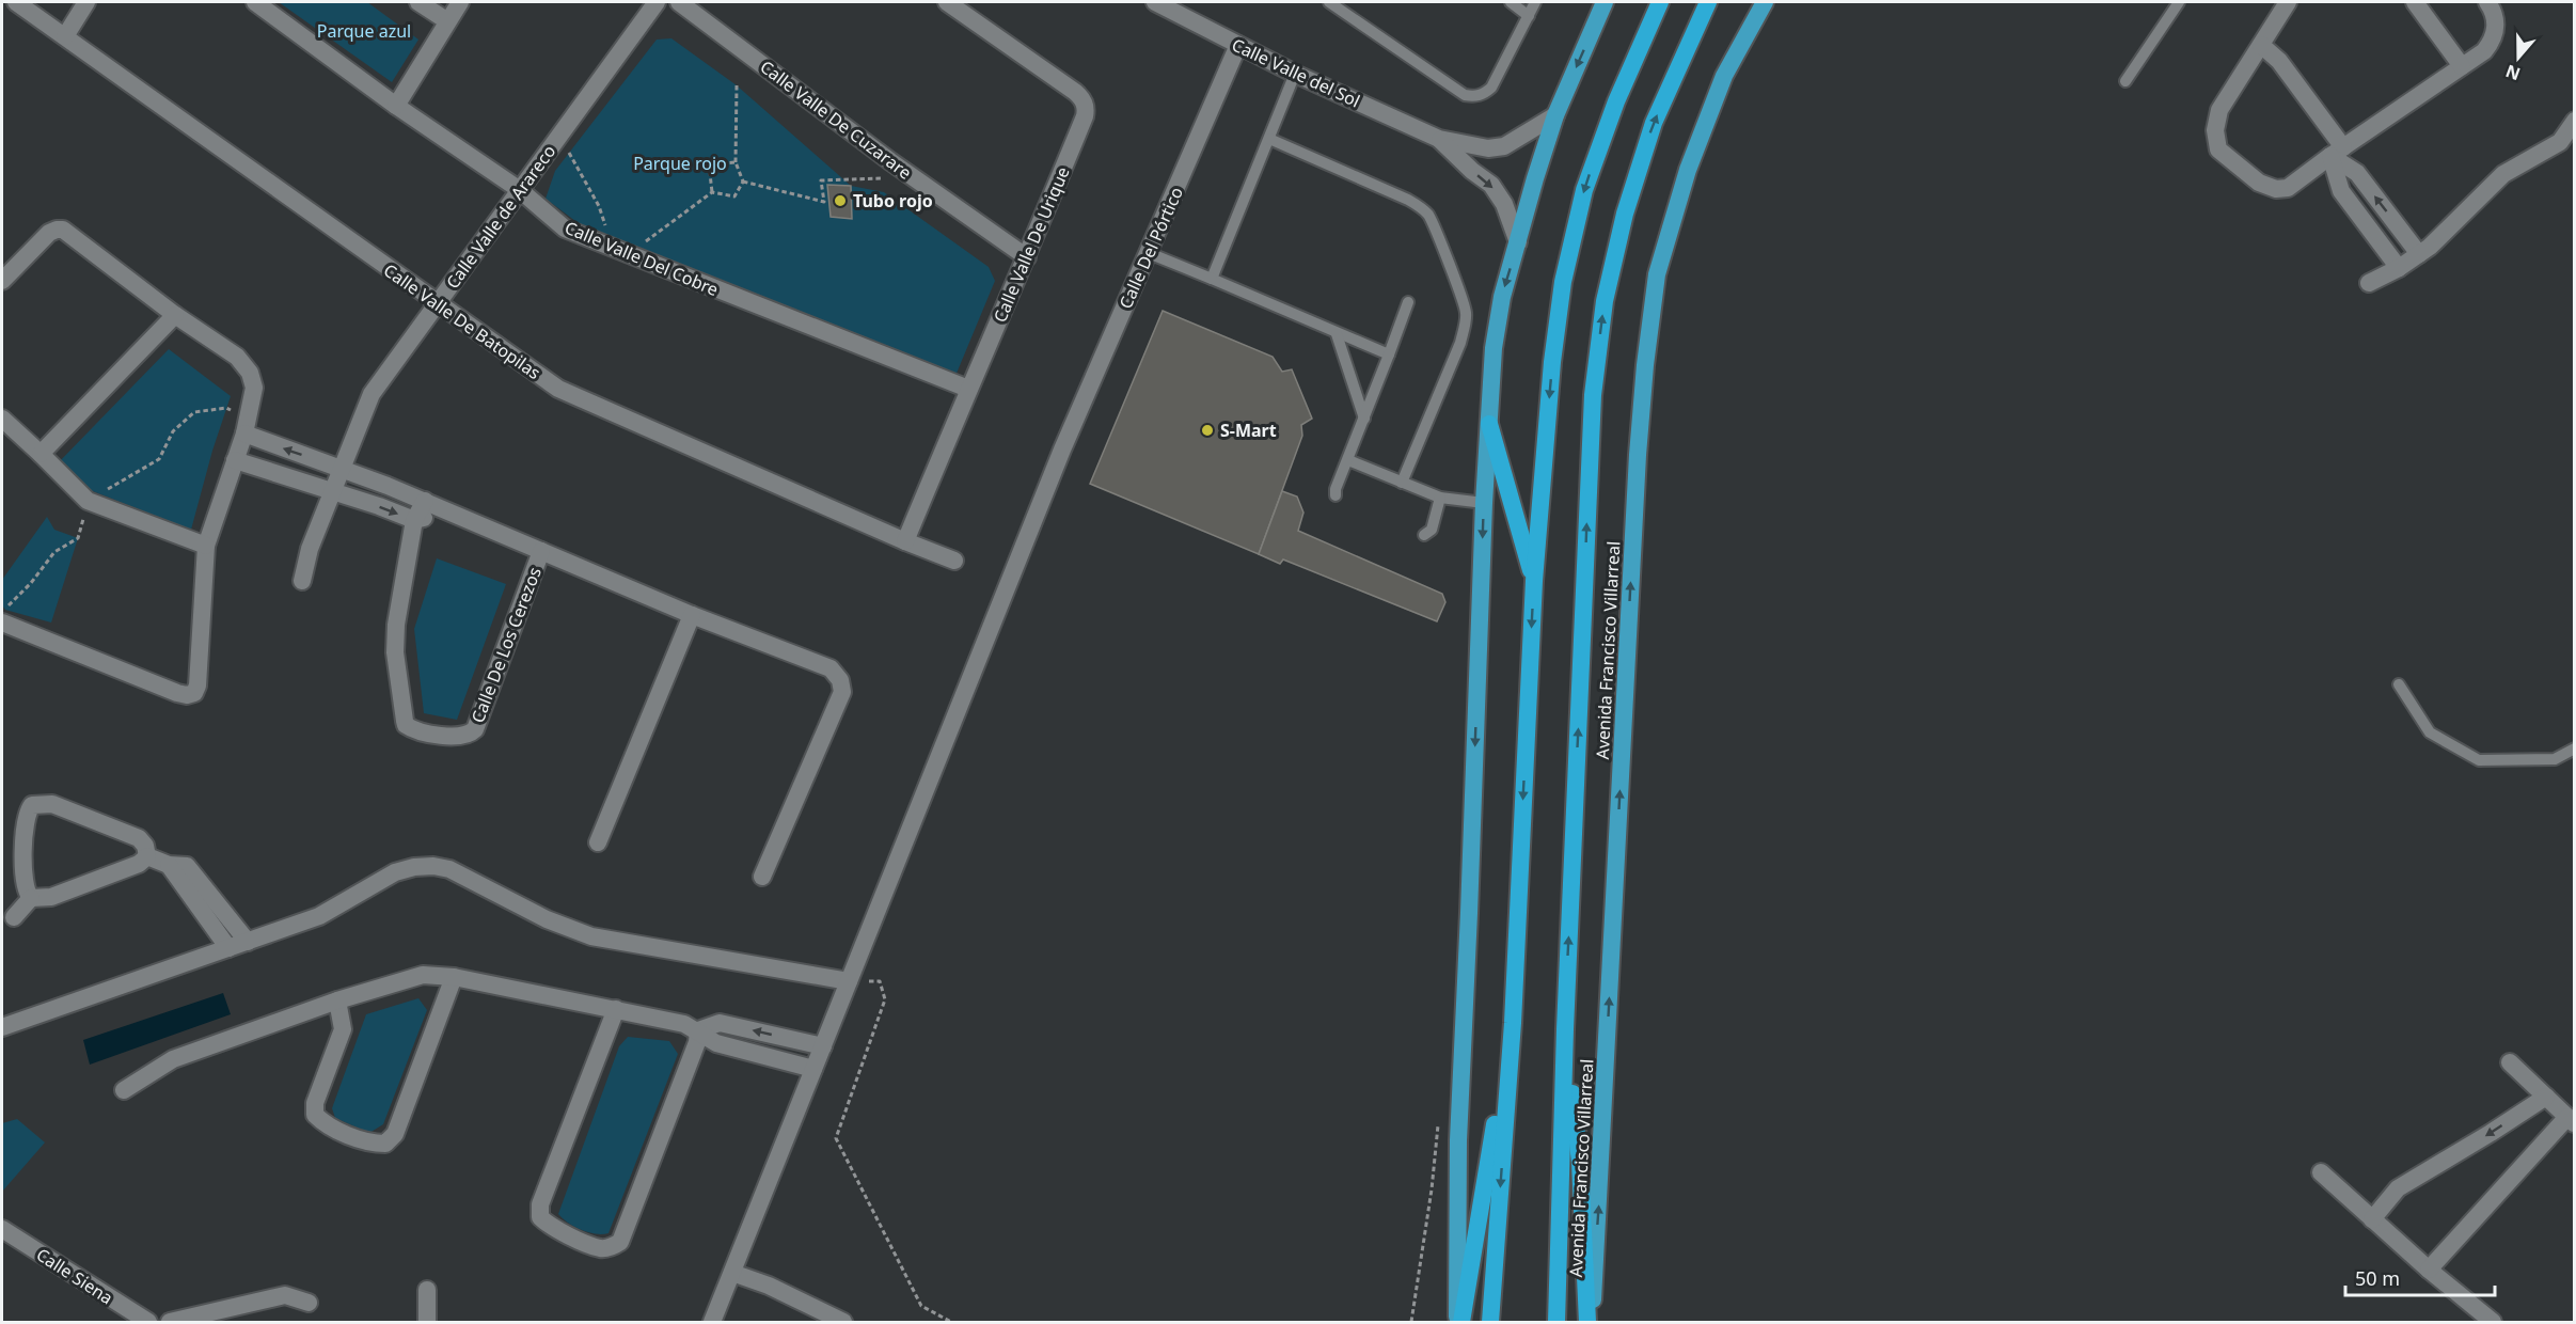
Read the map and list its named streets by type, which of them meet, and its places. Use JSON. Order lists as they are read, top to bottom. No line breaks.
{"streets":{"highway":["Avenida Francisco Villarreal"],"street":["Calle Valle del Sol","Calle Valle De Cuzarare","Calle Valle de Arareco","Calle Valle De Urique","Calle Del Pórtico","Calle Valle Del Cobre","Calle Valle De Batopilas","Calle De Los Cerezos","Calle Siena"]},"crossings":[["Calle Valle del Sol","Calle Del Pórtico"],["Calle Valle De Cuzarare","Calle Valle De Urique"],["Calle Valle de Arareco","Calle Valle Del Cobre"],["Calle Valle de Arareco","Calle Valle De Batopilas"],["Calle Valle de Arareco","Calle De Los Cerezos"],["Calle Valle De Urique","Calle Valle Del Cobre"],["Calle Valle De Urique","Calle Valle De Batopilas"]],"parks":["Parque azul","Parque rojo"],"places":["Tubo rojo","S-Mart"],"scale_bar":"50 m","north":"bottom"}
